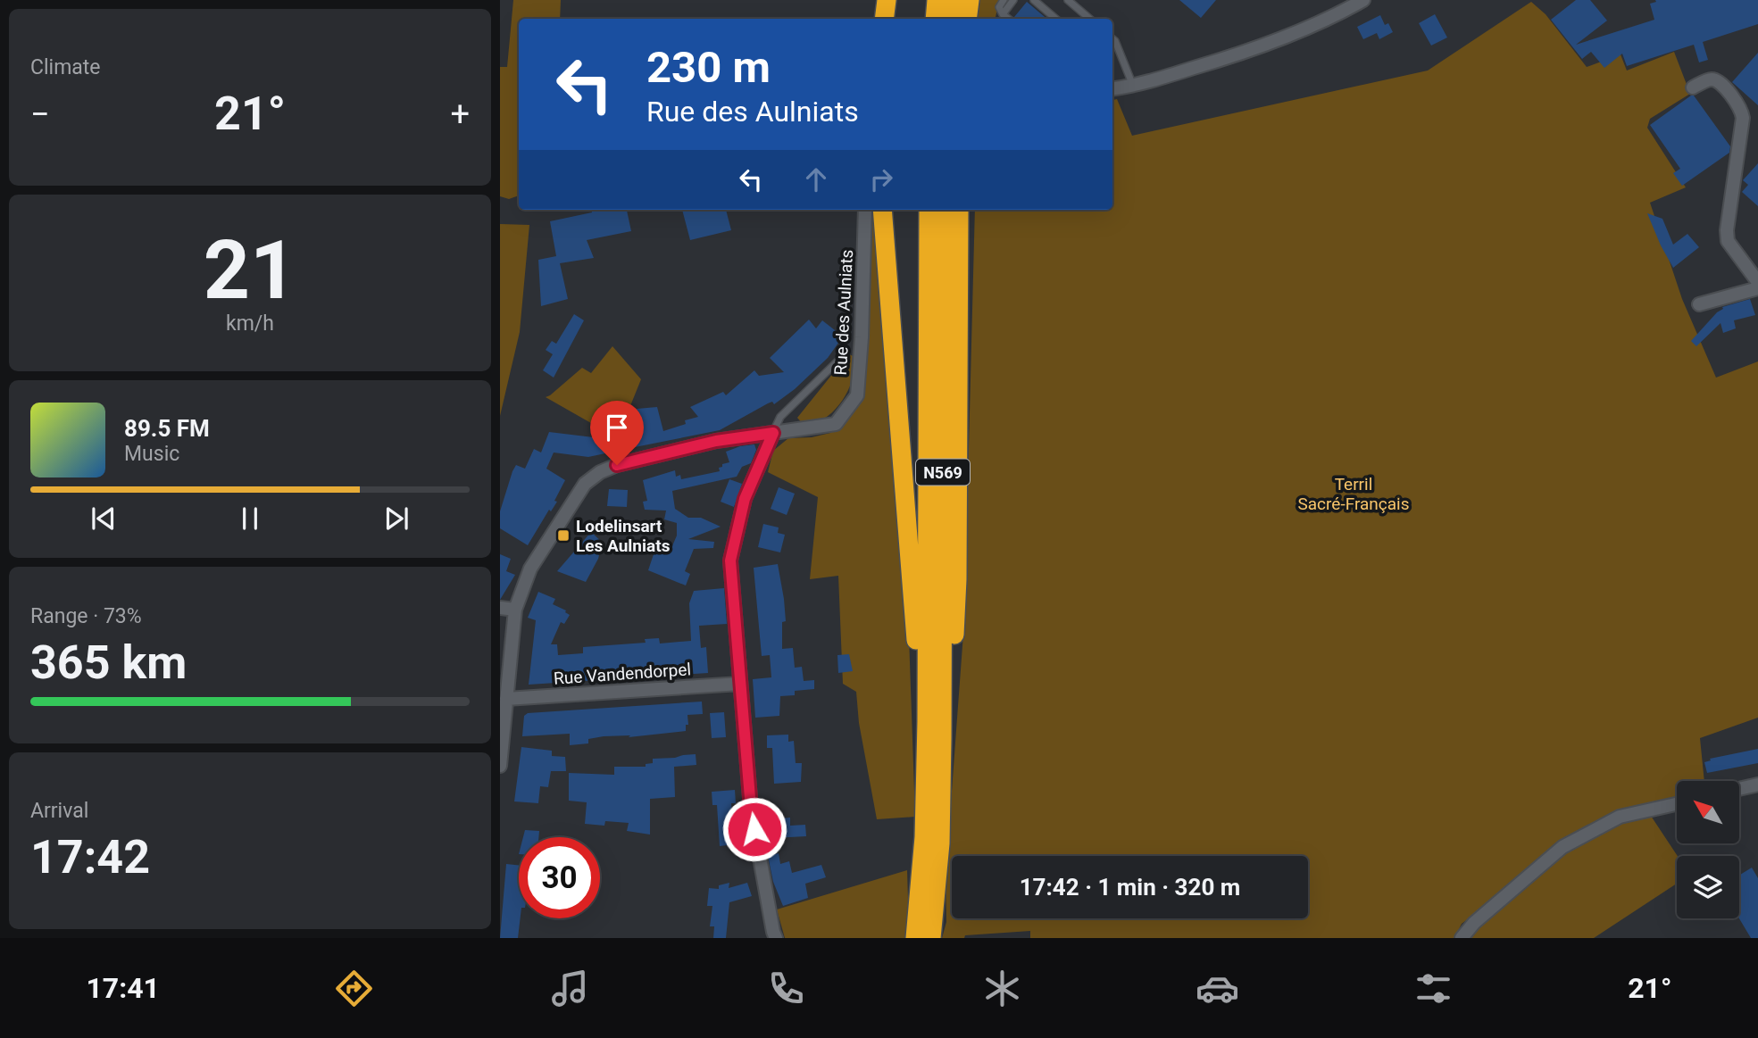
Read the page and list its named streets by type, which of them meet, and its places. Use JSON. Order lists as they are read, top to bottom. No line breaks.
{"streets":{"highway":["N569"],"street":["Rue des Aulniats","Rue Vandendorpel"]},"crossings":[["Rue des Aulniats","Rue Vandendorpel"]],"parks":["Terril Sacré-Français"],"places":{"transit":["Lodelinsart Les Aulniats"]},"north":"top left","page":{"tile":["Climate",["21","km/h"],["Range · 73%","365 km"],["Arrival","17:42"]],"turn":["230 m","Rue des Aulniats"],"heat":["−","21°","+"],"song":["89.5 FM","Music"],"limit":"30","trip":"17:42 · 1 min · 320 m","tabs":["17:41","21°"]}}
